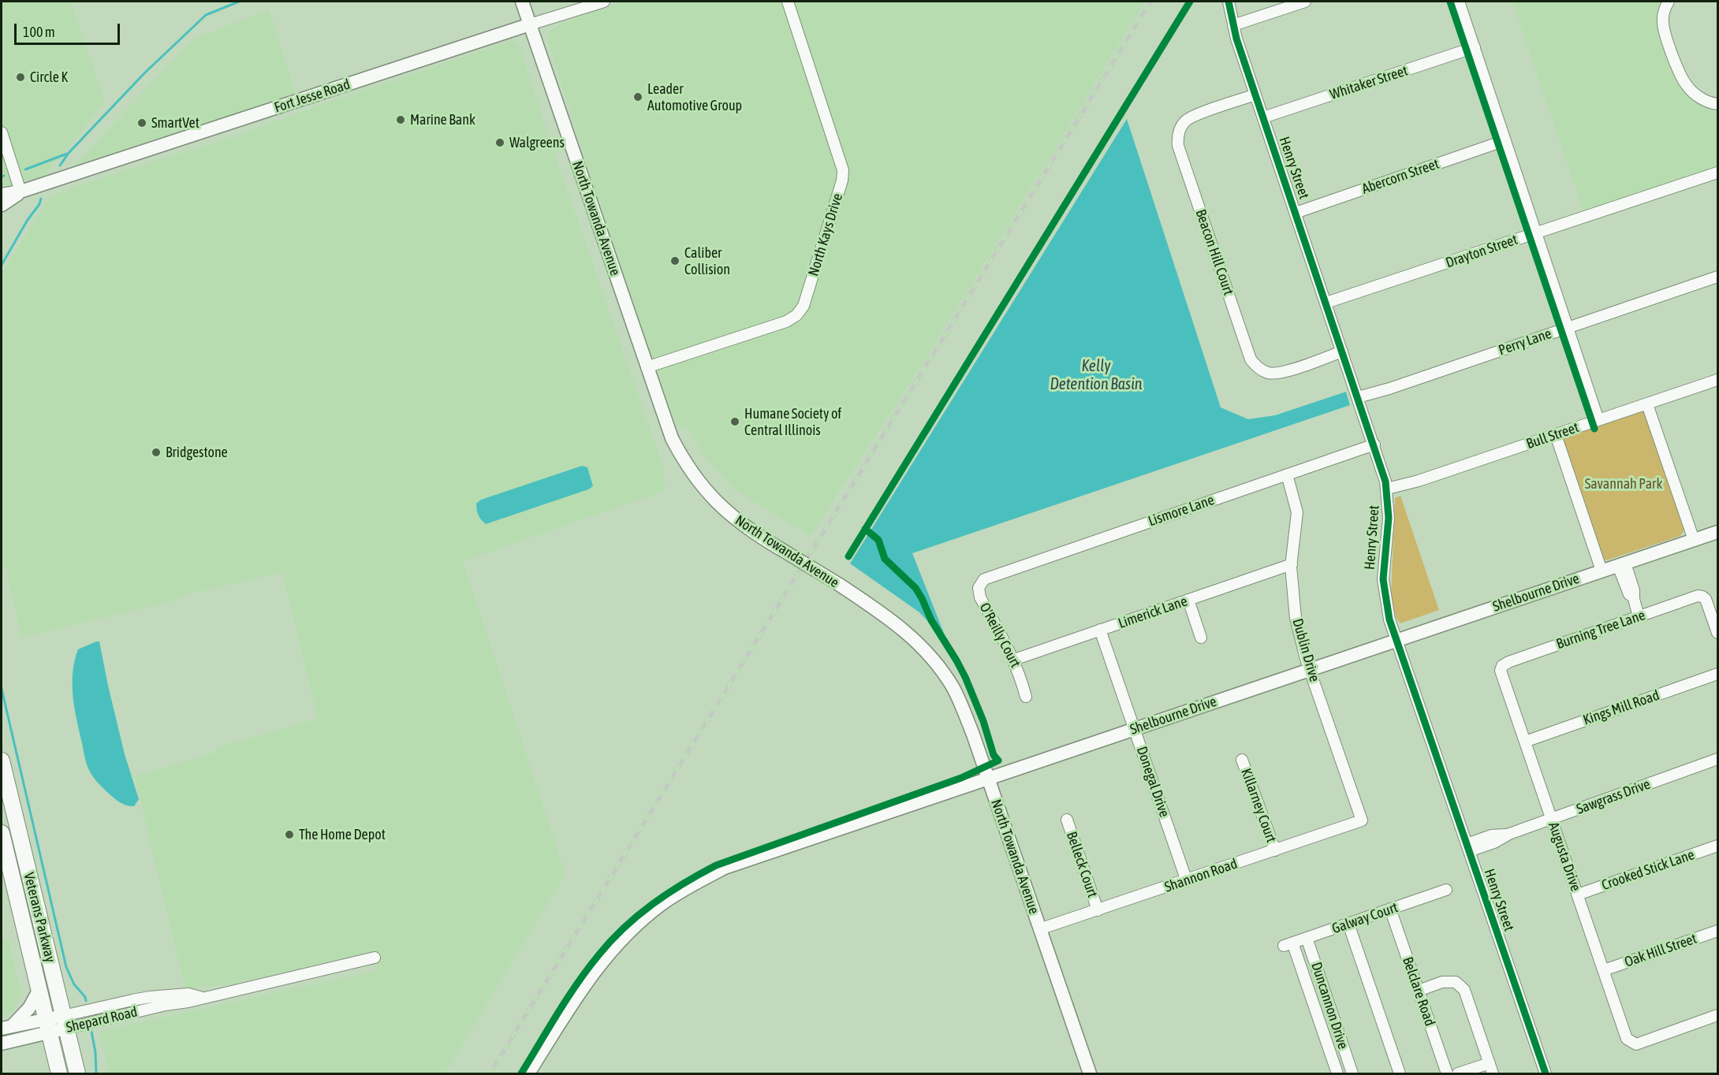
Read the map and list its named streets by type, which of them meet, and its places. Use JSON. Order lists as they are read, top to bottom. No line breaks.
{"streets":{"highway":["Veterans Parkway"],"main road":["Fort Jesse Road","North Towanda Avenue","Shelbourne Drive","Shepard Road"],"street":["Whitaker Street","Henry Street","Abercorn Street","North Kays Drive","Drayton Street","Beacon Hill Court","Perry Lane","Bull Street","Lismore Lane","Limerick Lane","Burning Tree Lane","O'Reilly Court","Dublin Drive","Kings Mill Road","Donegal Drive","Sawgrass Drive","Killarney Court","Augusta Drive","Belleck Court","Crooked Stick Lane","Shannon Road","Galway Court","Oak Hill Street","Belclare Road","Duncannon Drive"]},"crossings":[["Whitaker Street","Henry Street"],["Fort Jesse Road","North Towanda Avenue"],["Henry Street","Abercorn Street"],["Henry Street","Drayton Street"],["Henry Street","Beacon Hill Court"],["Henry Street","Perry Lane"],["Henry Street","Bull Street"],["Henry Street","Lismore Lane"],["Henry Street","Shelbourne Drive"],["Henry Street","Sawgrass Drive"],["North Towanda Avenue","North Kays Drive"],["North Towanda Avenue","Shelbourne Drive"],["North Towanda Avenue","Shannon Road"],["Lismore Lane","O'Reilly Court"],["Lismore Lane","Dublin Drive"],["Shelbourne Drive","Dublin Drive"],["Shelbourne Drive","Donegal Drive"],["Limerick Lane","O'Reilly Court"],["Limerick Lane","Dublin Drive"],["Limerick Lane","Donegal Drive"],["Burning Tree Lane","Augusta Drive"],["Dublin Drive","Shannon Road"],["Kings Mill Road","Augusta Drive"],["Donegal Drive","Shannon Road"],["Sawgrass Drive","Augusta Drive"],["Killarney Court","Shannon Road"],["Augusta Drive","Crooked Stick Lane"],["Augusta Drive","Oak Hill Street"],["Belleck Court","Shannon Road"],["Veterans Parkway","Shepard Road"],["Galway Court","Belclare Road"],["Galway Court","Duncannon Drive"]],"water":["Kelly Detention Basin"],"parks":["Savannah Park"],"places":["Circle K","Leader Automotive Group","Marine Bank","SmartVet","Walgreens","Caliber Collision","Humane Society of Central Illinois","Bridgestone","The Home Depot"],"scale_bar":"100 m"}
